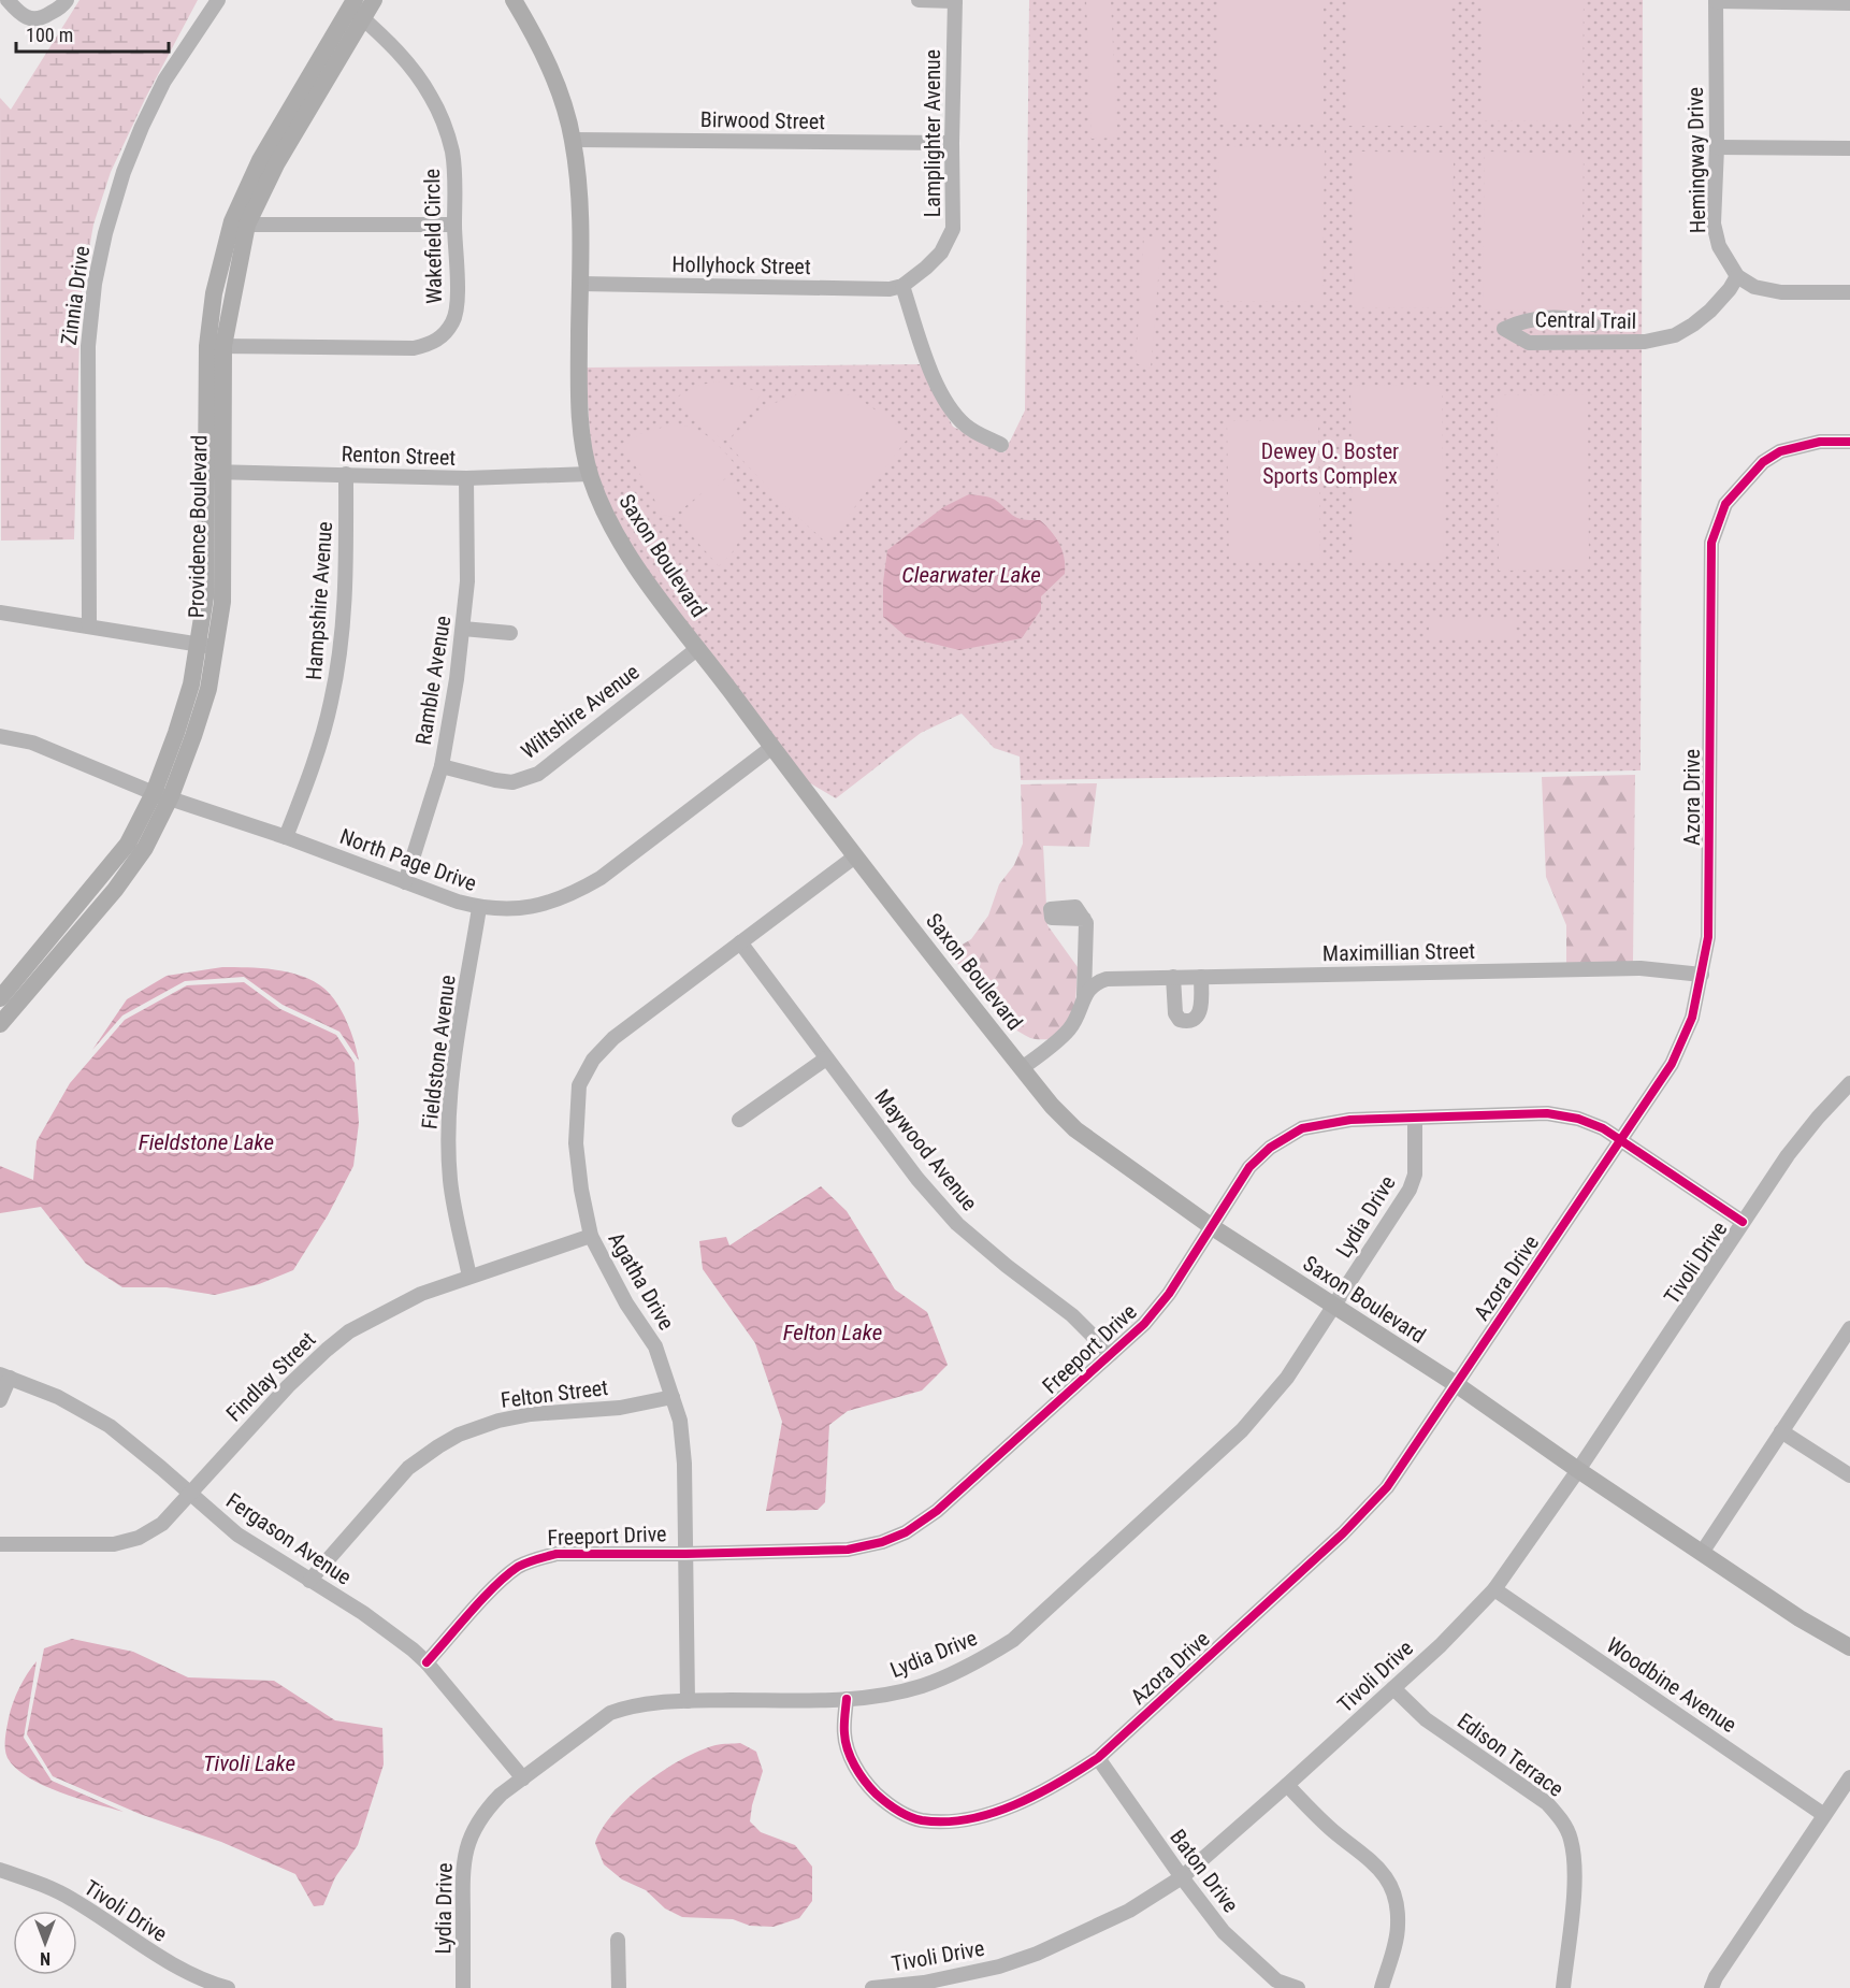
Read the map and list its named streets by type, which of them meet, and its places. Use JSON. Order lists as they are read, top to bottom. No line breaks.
{"streets":{"main road":["Providence Boulevard","Saxon Boulevard"],"street":["Birwood Street","Lamplighter Avenue","Hemingway Drive","Wakefield Circle","Hollyhock Street","Zinnia Drive","Central Trail","Renton Street","Hampshire Avenue","Ramble Avenue","Wiltshire Avenue","Azora Drive","North Page Drive","Maximillian Street","Fieldstone Avenue","Maywood Avenue","Lydia Drive","Tivoli Drive","Agatha Drive","Freeport Drive","Findlay Street","Felton Street","Fergason Avenue","Woodbine Avenue","Edison Terrace","Baton Drive"]},"crossings":[["Birwood Street","Lamplighter Avenue"],["Birwood Street","Saxon Boulevard"],["Lamplighter Avenue","Hollyhock Street"],["Hemingway Drive","Central Trail"],["Wakefield Circle","Providence Boulevard"],["Hollyhock Street","Saxon Boulevard"],["Renton Street","Providence Boulevard"],["Renton Street","Saxon Boulevard"],["Renton Street","Hampshire Avenue"],["Renton Street","Ramble Avenue"],["Providence Boulevard","North Page Drive"],["Saxon Boulevard","Wiltshire Avenue"],["Saxon Boulevard","Azora Drive"],["Saxon Boulevard","North Page Drive"],["Saxon Boulevard","Lydia Drive"],["Saxon Boulevard","Tivoli Drive"],["Saxon Boulevard","Agatha Drive"],["Saxon Boulevard","Freeport Drive"],["Hampshire Avenue","North Page Drive"],["Ramble Avenue","Wiltshire Avenue"],["Ramble Avenue","North Page Drive"],["Azora Drive","Maximillian Street"],["Azora Drive","Lydia Drive"],["Azora Drive","Freeport Drive"],["Azora Drive","Baton Drive"],["North Page Drive","Fieldstone Avenue"],["Fieldstone Avenue","Findlay Street"],["Maywood Avenue","Agatha Drive"],["Maywood Avenue","Freeport Drive"],["Lydia Drive","Agatha Drive"],["Lydia Drive","Freeport Drive"],["Lydia Drive","Fergason Avenue"],["Tivoli Drive","Freeport Drive"],["Tivoli Drive","Woodbine Avenue"],["Tivoli Drive","Edison Terrace"],["Tivoli Drive","Baton Drive"],["Agatha Drive","Freeport Drive"],["Agatha Drive","Findlay Street"],["Agatha Drive","Felton Street"],["Freeport Drive","Fergason Avenue"],["Findlay Street","Fergason Avenue"],["Felton Street","Fergason Avenue"]],"water":["Clearwater Lake","Fieldstone Lake","Felton Lake","Tivoli Lake"],"parks":["Dewey O. Boster Sports Complex"],"scale_bar":"100 m","north":"bottom"}
